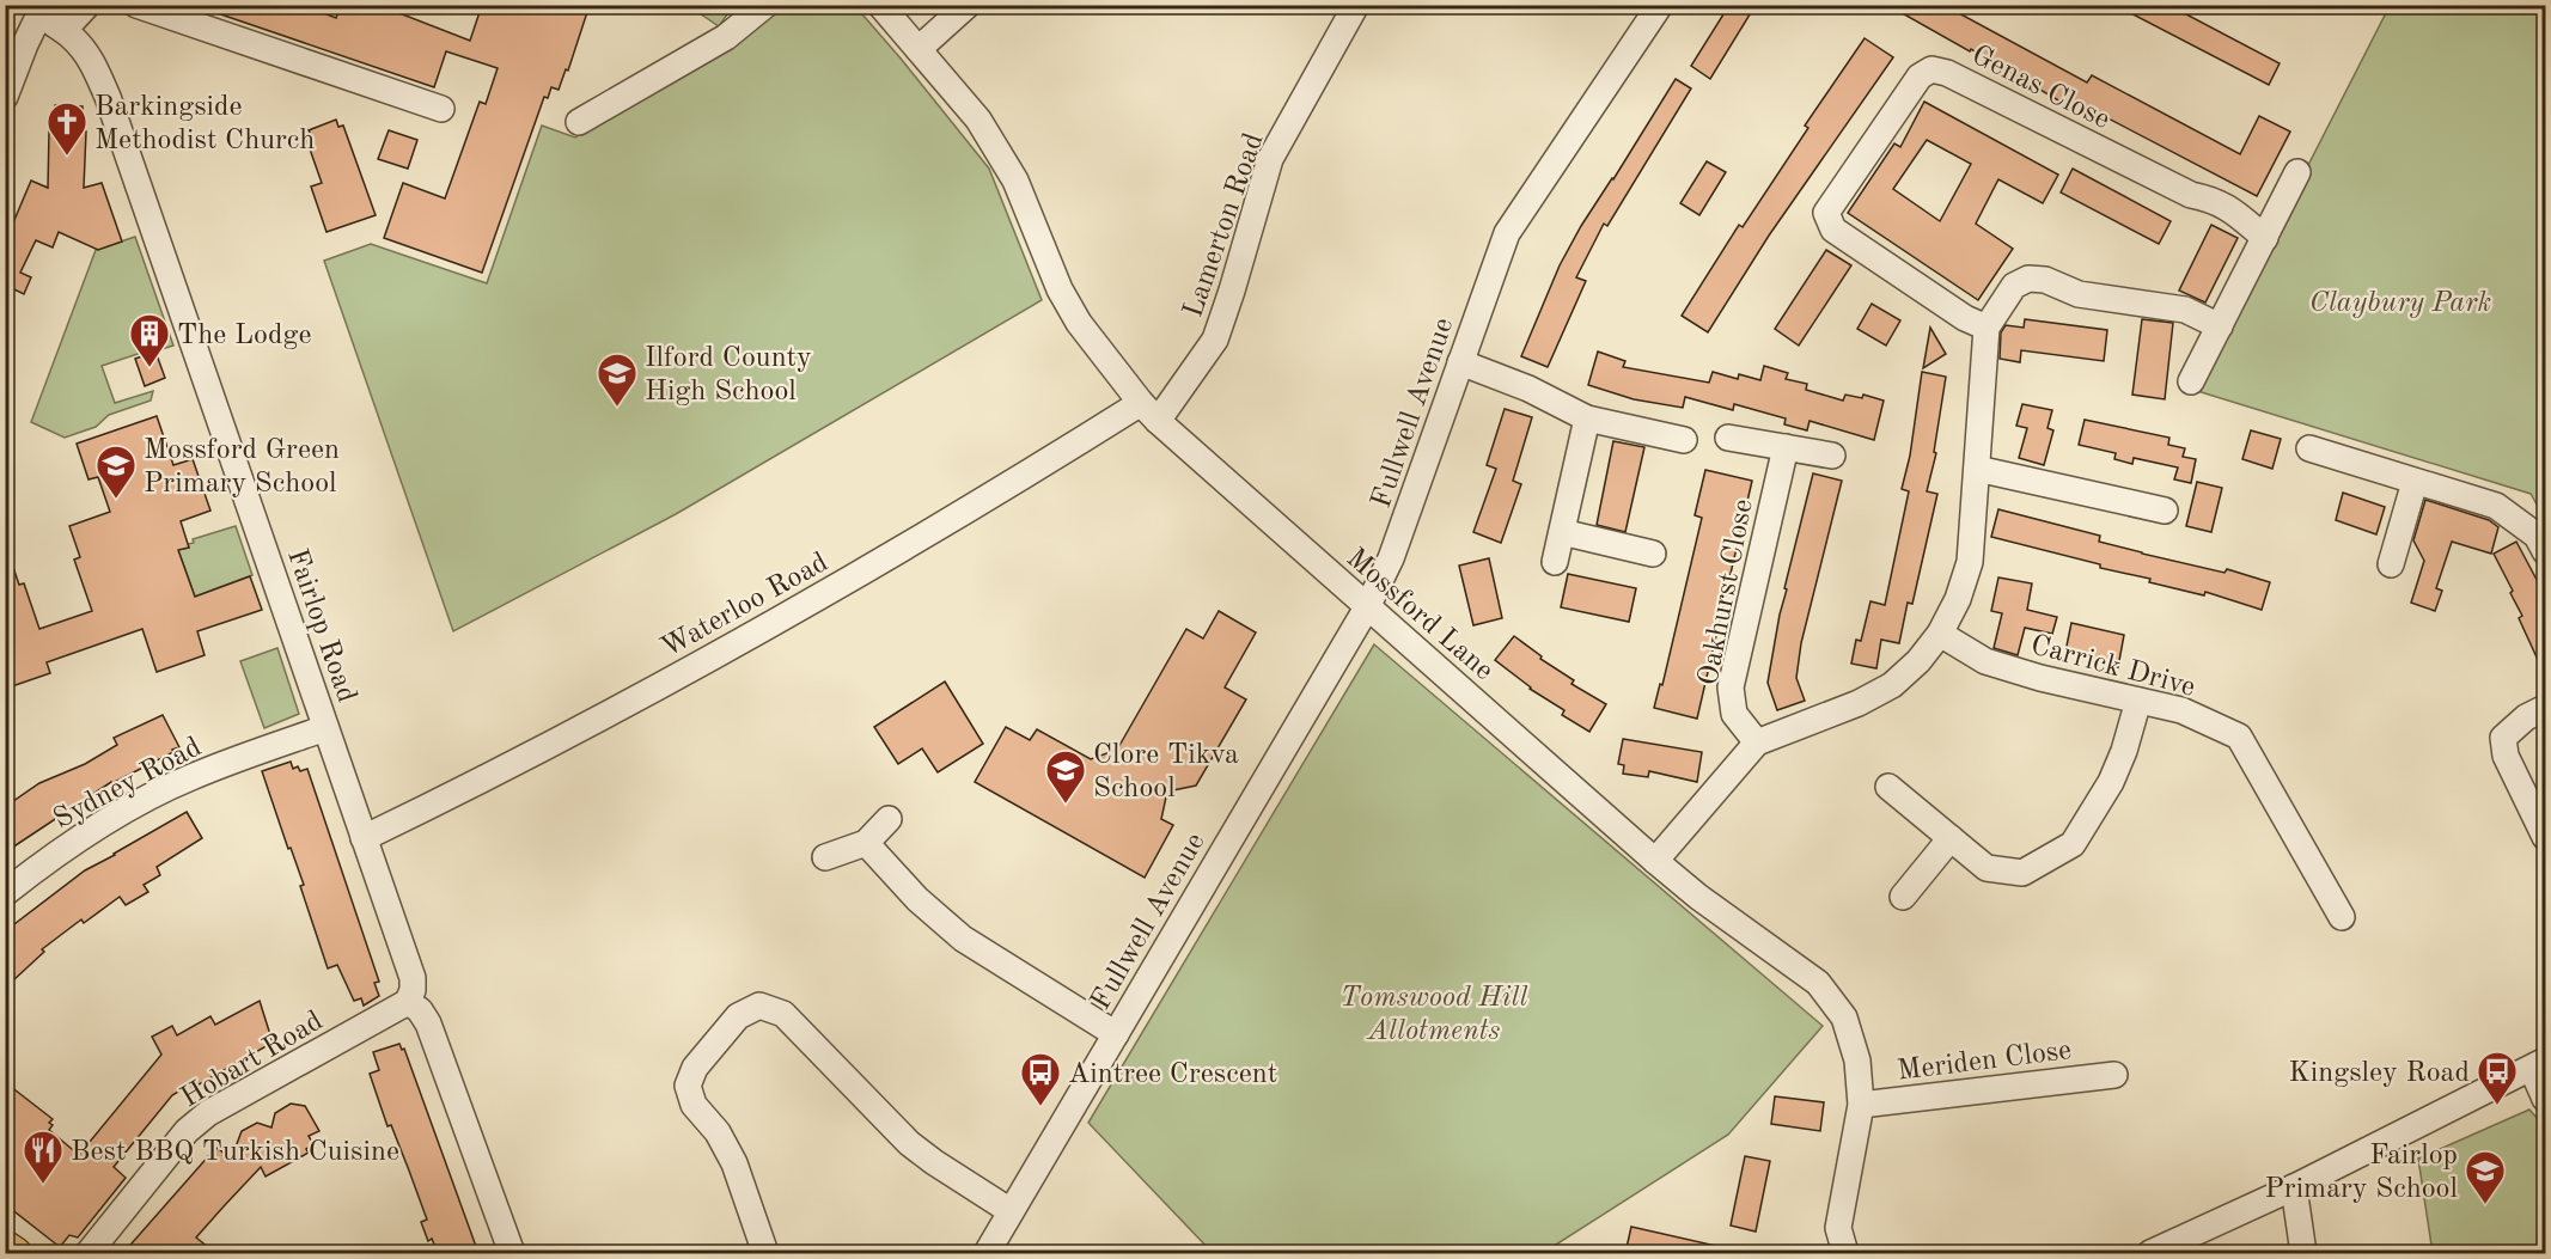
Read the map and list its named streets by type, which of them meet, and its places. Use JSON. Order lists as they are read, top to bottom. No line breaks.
{"streets":{"street":["Genas Close","Lamerton Road","Fullwell Avenue","Oakhurst Close","Waterloo Road","Mossford Lane","Fairlop Road","Carrick Drive","Sydney Road","Hobart Road","Meriden Close"]},"crossings":[["Lamerton Road","Waterloo Road"],["Lamerton Road","Mossford Lane"],["Fullwell Avenue","Mossford Lane"],["Waterloo Road","Mossford Lane"],["Waterloo Road","Fairlop Road"],["Mossford Lane","Meriden Close"],["Fairlop Road","Sydney Road"],["Fairlop Road","Hobart Road"]],"parks":["Claybury Park","Tomswood Hill Allotments"],"places":{"church":["Barkingside Methodist Church"],"building":["The Lodge"],"school or university":["Ilford County High School","Mossford Green Primary School","Clore Tikva School","Fairlop Primary School"],"bus stop":["Kingsley Road","Aintree Crescent"],"restaurant":["Best BBQ Turkish Cuisine"]}}
